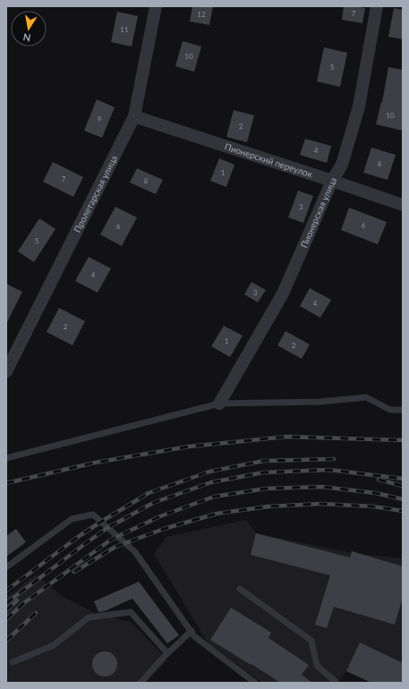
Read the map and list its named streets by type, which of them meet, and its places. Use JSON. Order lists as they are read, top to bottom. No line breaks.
{"streets":{"street":["Пионерский переулок","Пролетарская улица","Пионерская улица"]},"crossings":[["Пионерский переулок","Пролетарская улица"],["Пионерский переулок","Пионерская улица"]],"house_numbers":["7","12","11","10","5","10","9","2","4","8","1","7","8","3","6","6","5","4","3","4","2","1","2"],"north":"bottom"}
